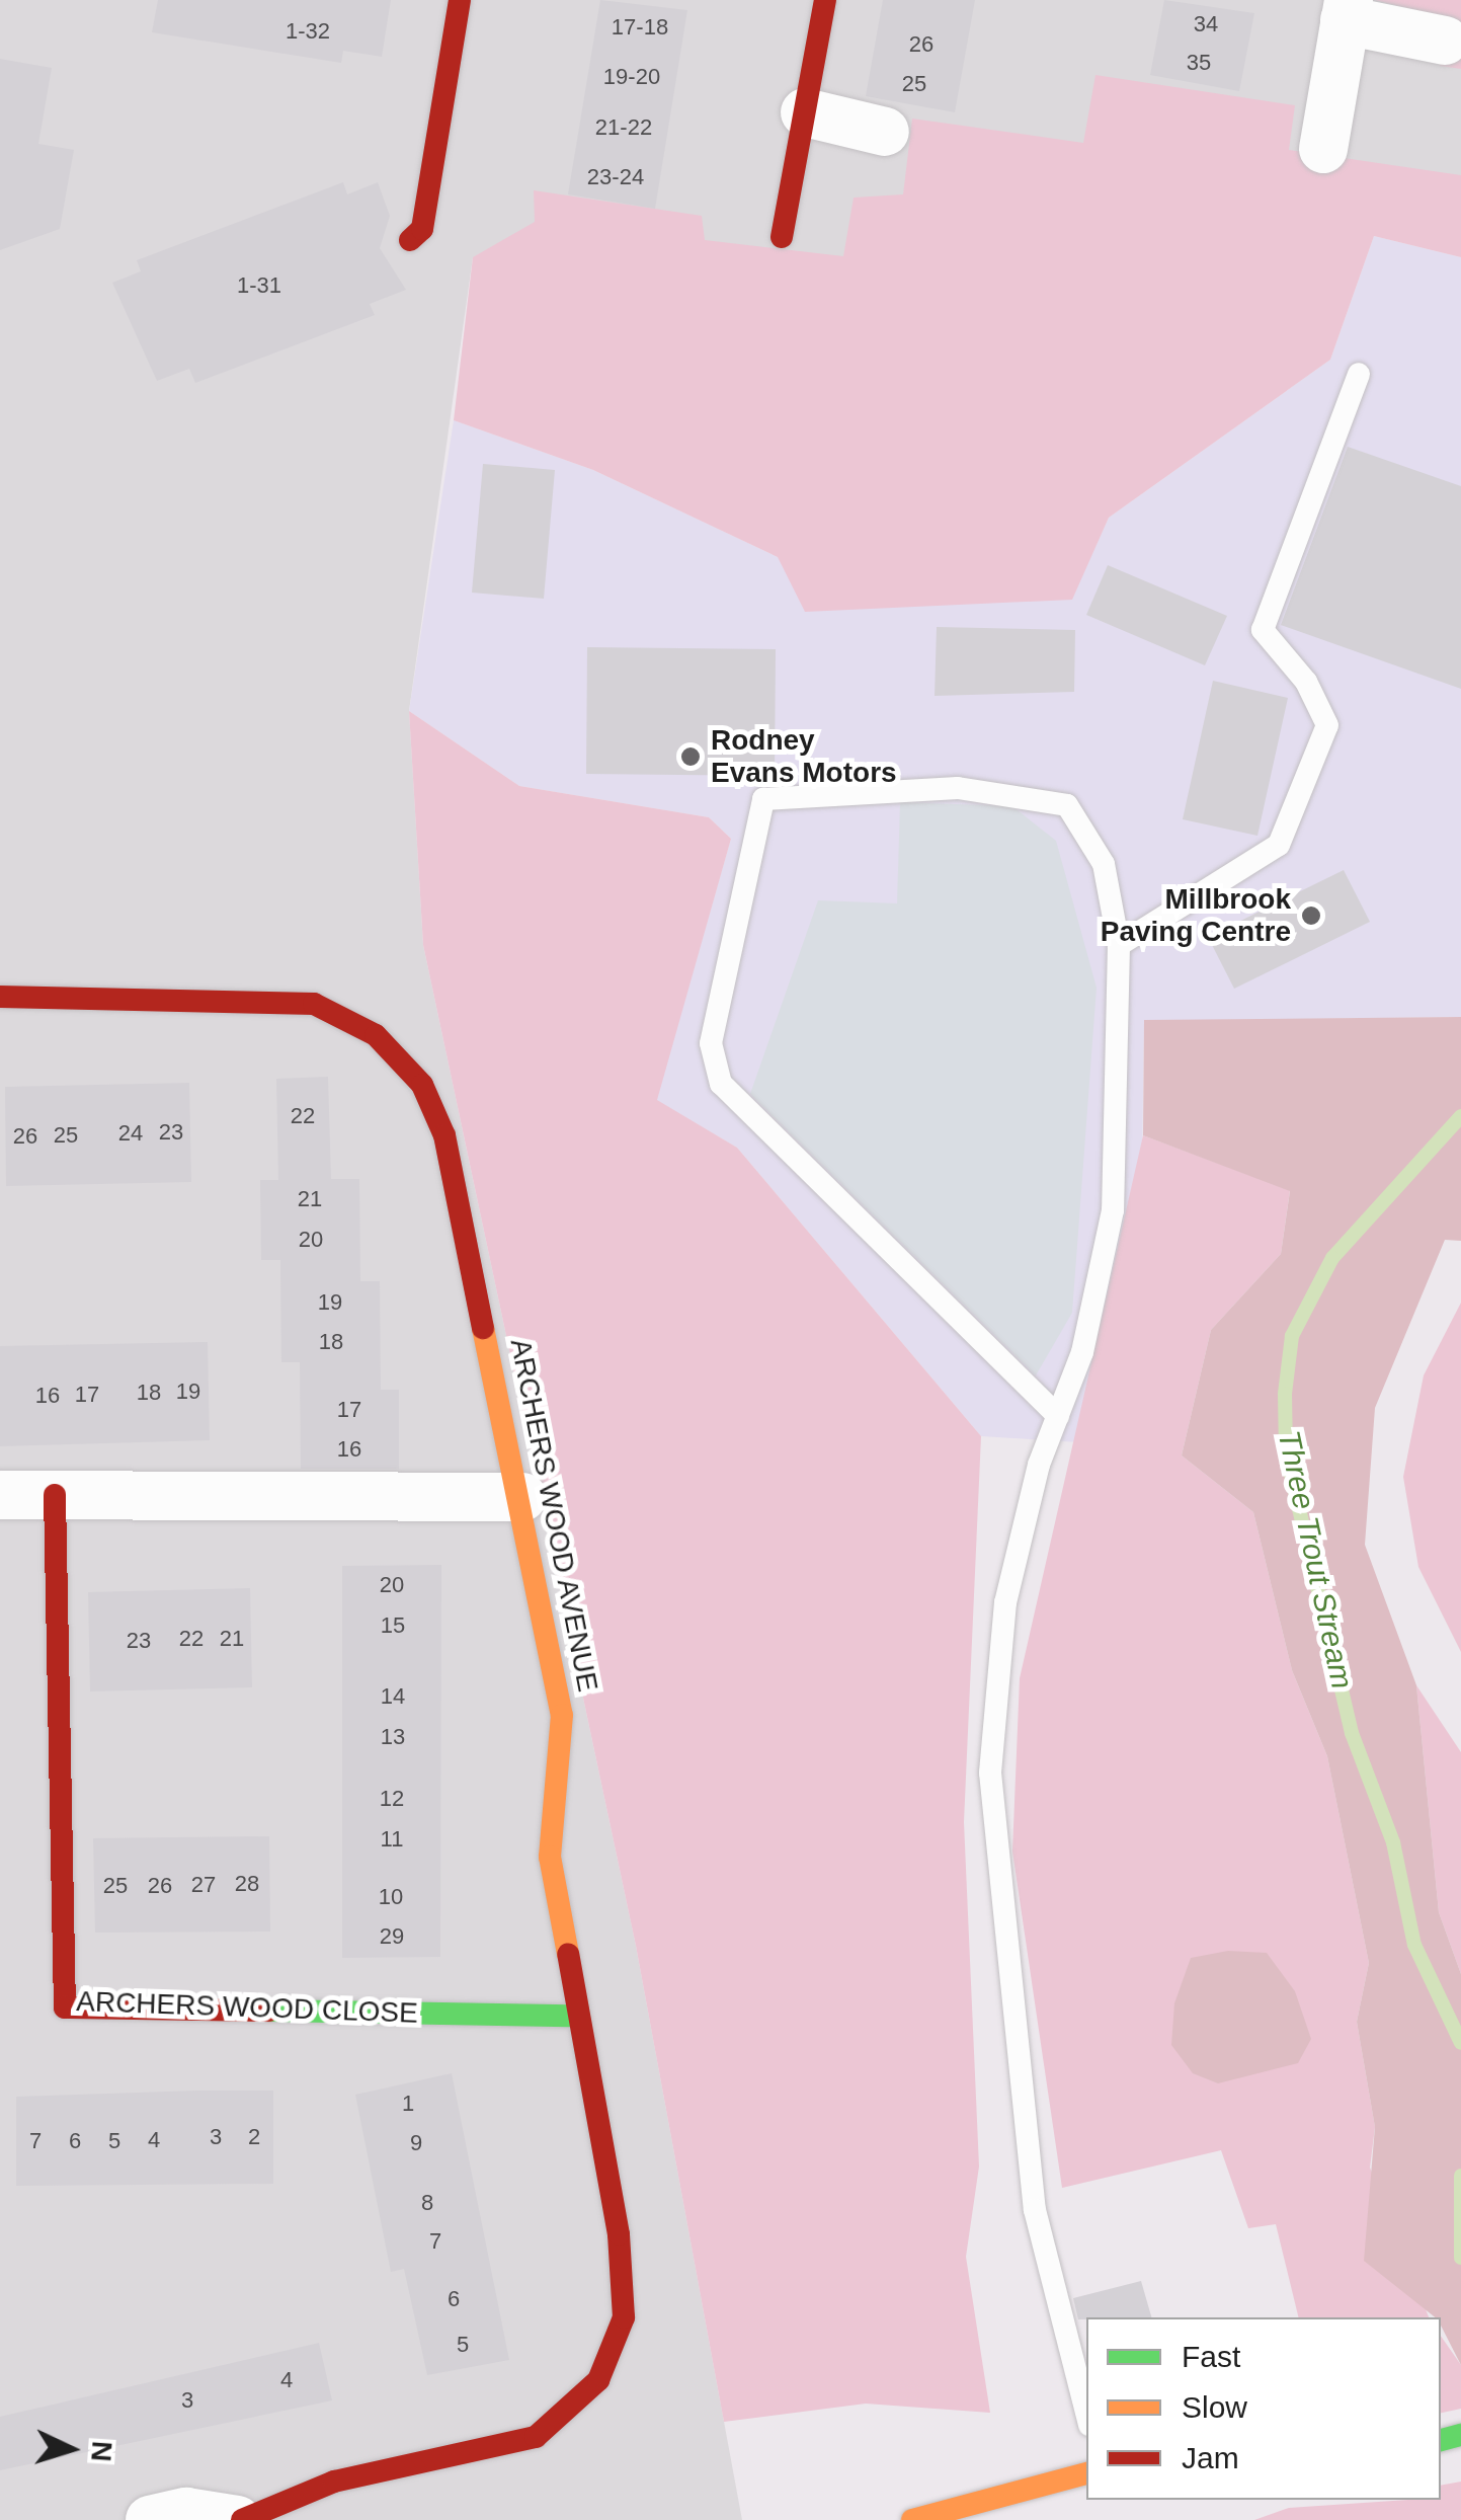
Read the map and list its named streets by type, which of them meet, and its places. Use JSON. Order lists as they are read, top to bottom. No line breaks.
{"streets":{"street":["ARCHERS WOOD AVENUE","ARCHERS WOOD CLOSE"]},"crossings":[["ARCHERS WOOD AVENUE","ARCHERS WOOD CLOSE"]],"water":["Three Trout Stream"],"places":["Rodney Evans Motors","Millbrook Paving Centre"],"house_numbers":["34","17-18","1-32","26","35","19-20","25","21-22","23-24","1-31","22","23","24","25","26","21","20","19","18","19","18","17","16","17","16","20","15","22","21","23","14","13","12","11","28","27","25","26","10","29","1","3","2","4","7","6","5","9","8","7","6","5","4","3"],"legend":["Fast","Slow","Jam"],"north":"right"}
